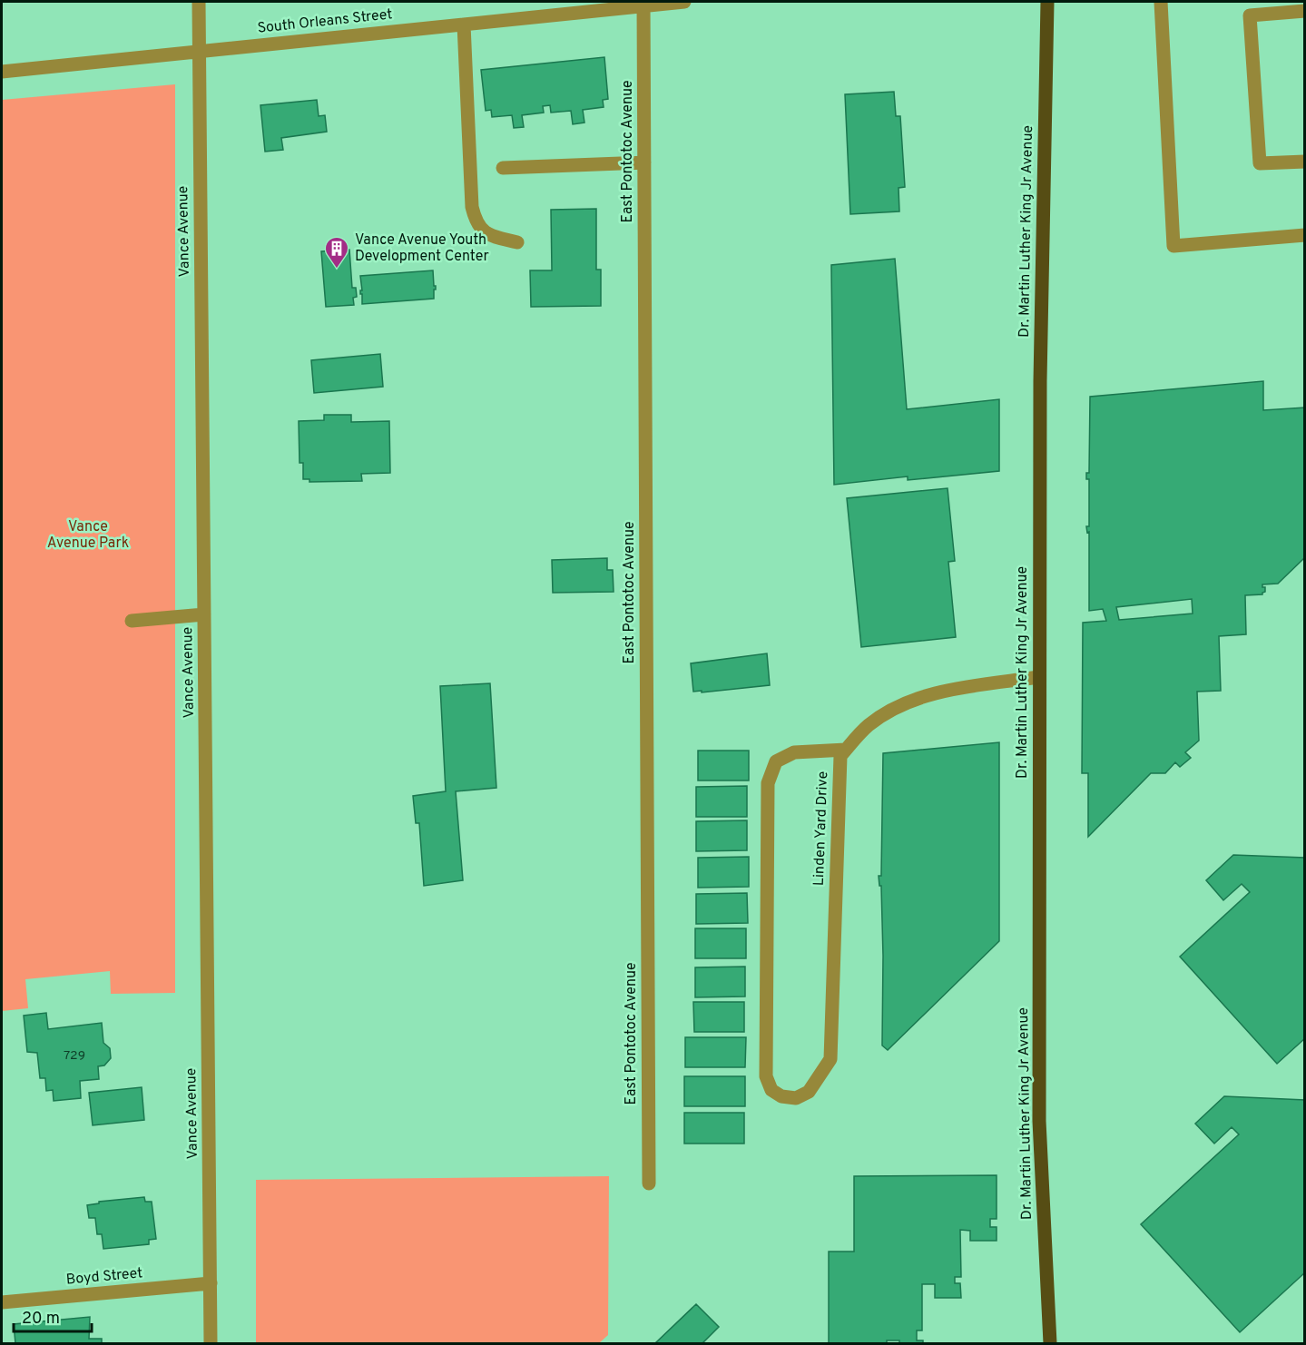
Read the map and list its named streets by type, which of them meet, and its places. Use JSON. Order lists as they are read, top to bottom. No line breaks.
{"streets":{"main road":["Dr. Martin Luther King Jr Avenue"],"street":["South Orleans Street","East Pontotoc Avenue","Vance Avenue","Linden Yard Drive","Boyd Street"]},"crossings":[["South Orleans Street","East Pontotoc Avenue"],["South Orleans Street","Vance Avenue"],["Vance Avenue","Boyd Street"],["Dr. Martin Luther King Jr Avenue","Linden Yard Drive"]],"parks":["Vance Avenue Park"],"places":{"building":["Vance Avenue Youth Development Center"]},"house_numbers":["729"],"scale_bar":"20 m"}
